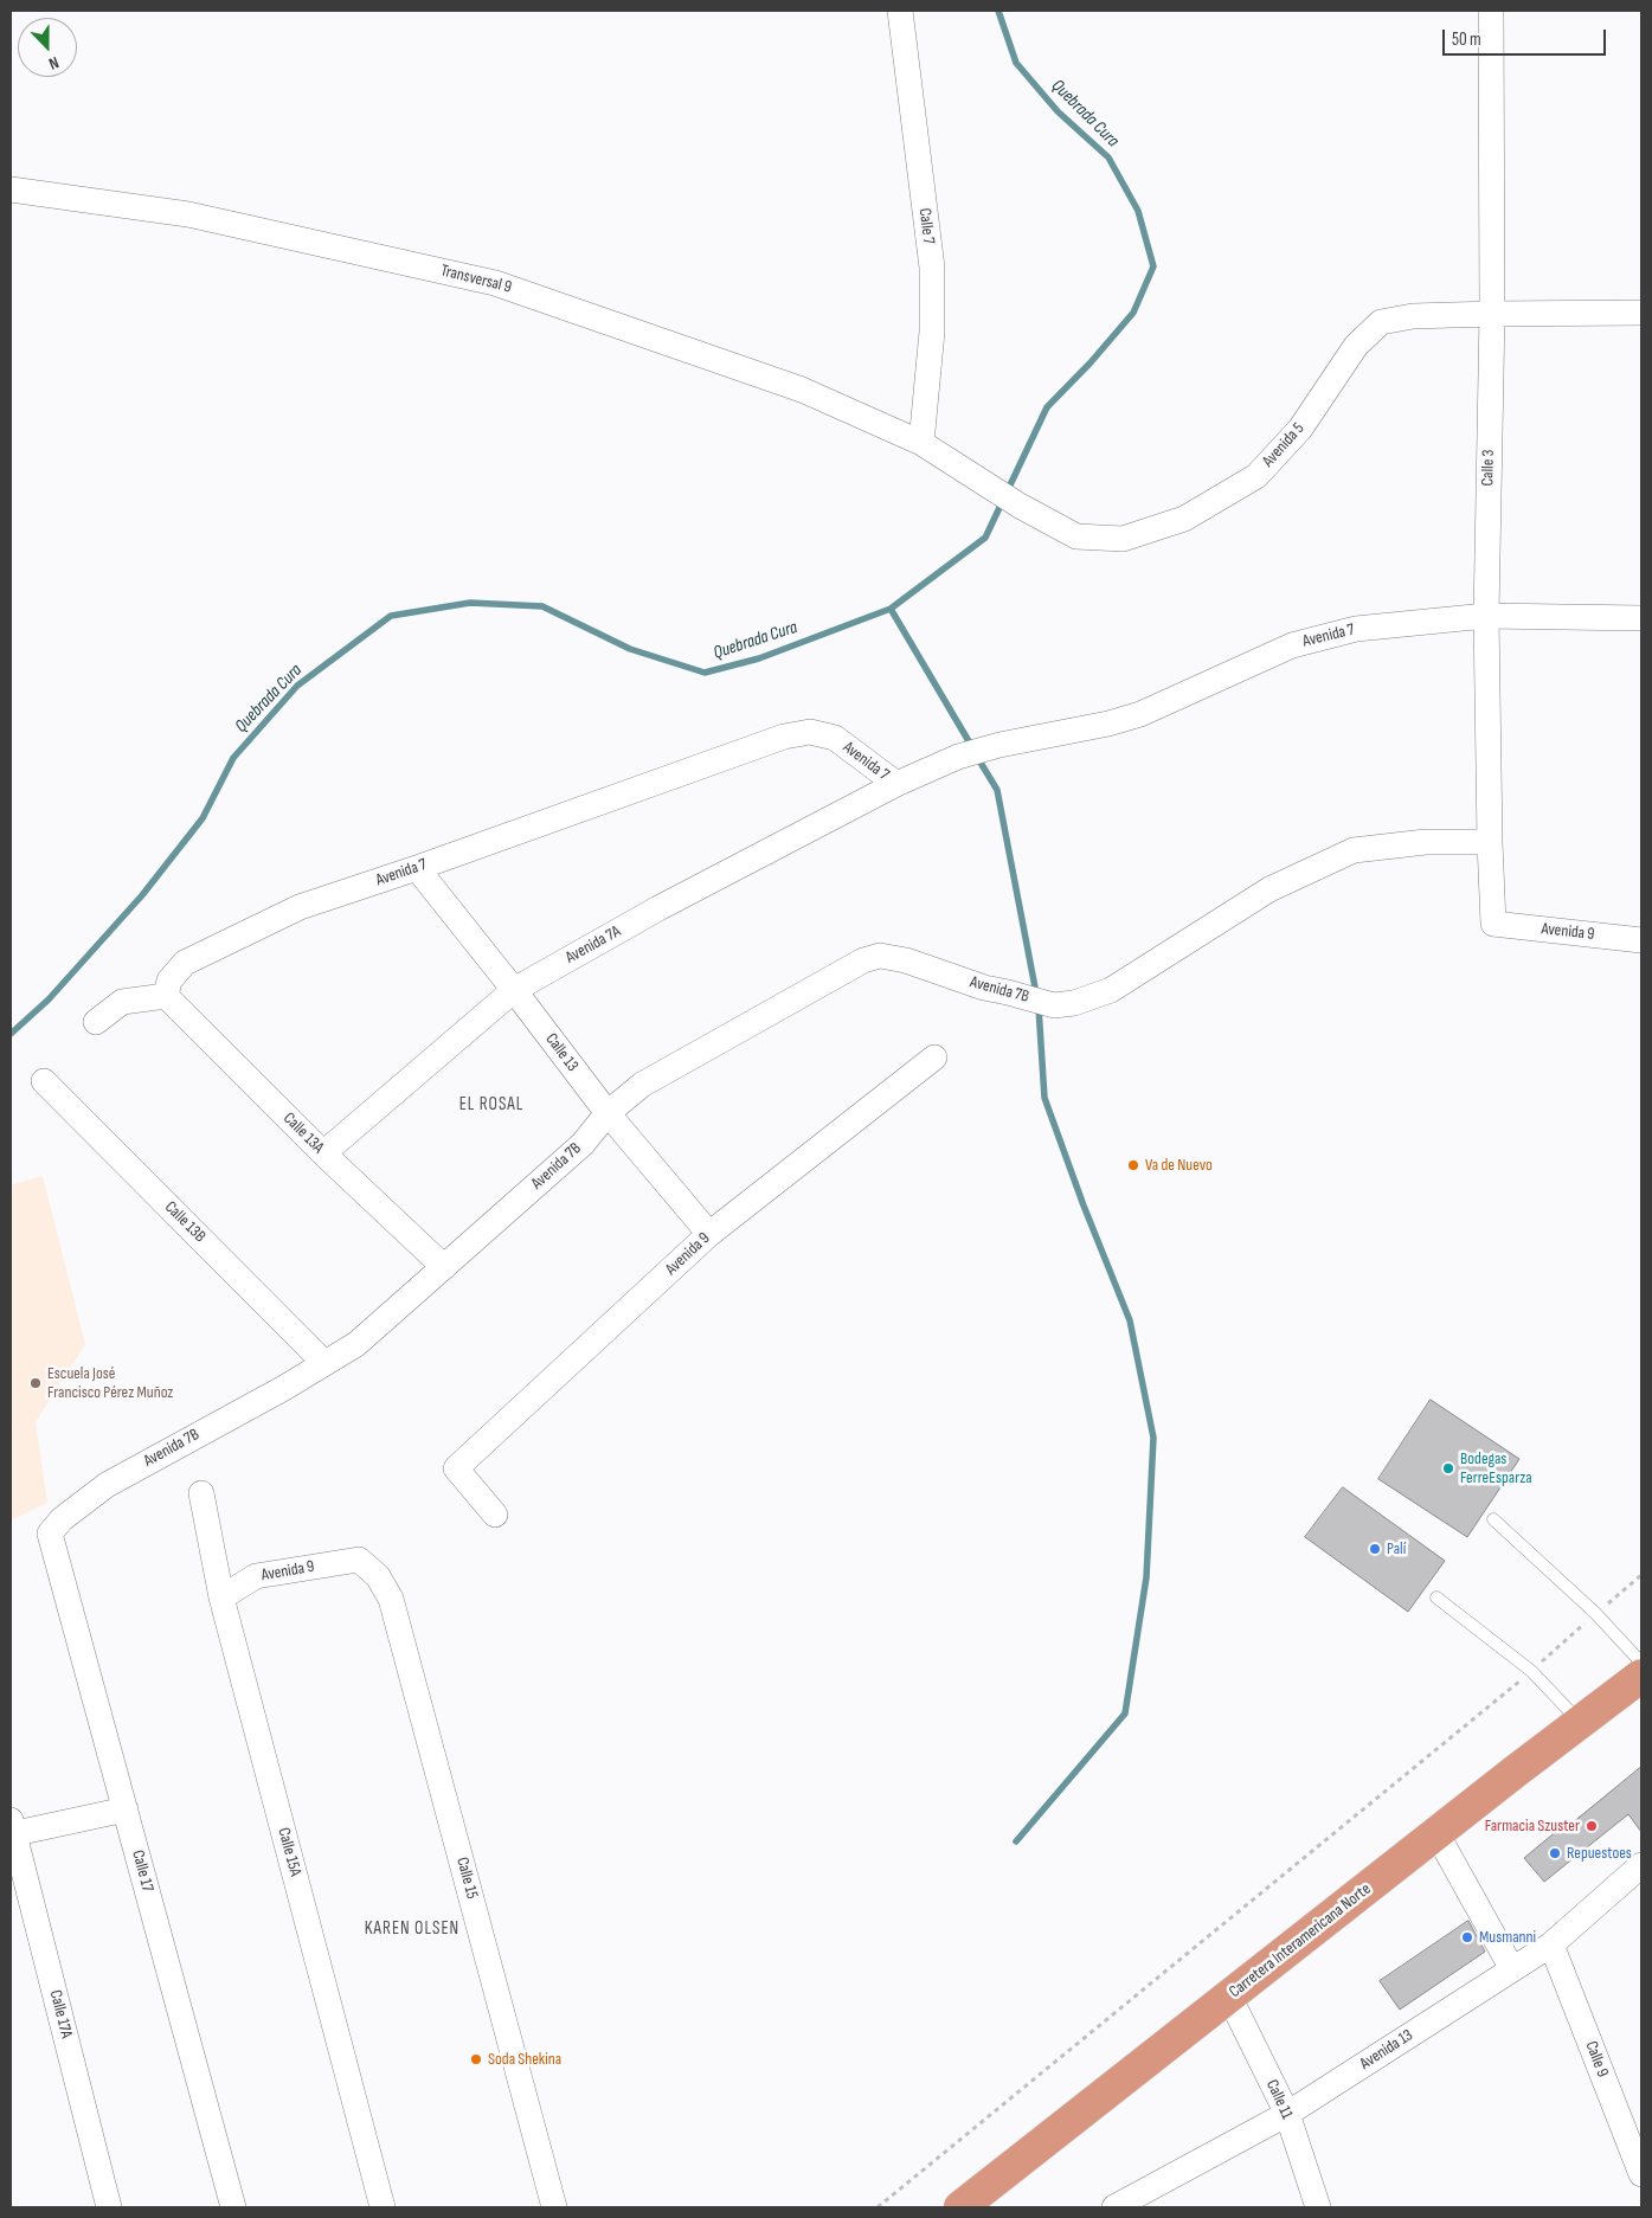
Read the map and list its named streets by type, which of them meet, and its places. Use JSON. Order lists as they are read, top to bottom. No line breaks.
{"streets":{"highway":["Carretera Interamericana Norte"],"street":["Calle 7","Transversal 9","Avenida 5","Calle 3","Avenida 7","Avenida 9","Avenida 7A","Avenida 7B","Calle 13","Calle 13A","Calle 13B","Calle 15A","Calle 17","Calle 15","Calle 17A","Avenida 13","Calle 9","Calle 11"]},"crossings":[["Calle 7","Transversal 9"],["Calle 7","Avenida 5"],["Transversal 9","Avenida 5"],["Avenida 5","Calle 3"],["Calle 3","Avenida 7"],["Calle 3","Avenida 9"],["Calle 3","Avenida 7B"],["Avenida 7","Avenida 7A"],["Avenida 7","Calle 13"],["Avenida 7","Calle 13A"],["Avenida 9","Calle 13"],["Avenida 9","Calle 15A"],["Avenida 9","Calle 15"],["Avenida 7A","Calle 13"],["Avenida 7A","Calle 13A"],["Avenida 7B","Calle 13"],["Avenida 7B","Calle 13A"],["Avenida 7B","Calle 13B"],["Avenida 7B","Calle 17"],["Carretera Interamericana Norte","Calle 11"],["Avenida 13","Calle 9"],["Avenida 13","Calle 11"]],"districts":["EL ROSAL","KAREN OLSEN"],"water":["Quebrada Cura"],"places":["Va de Nuevo","Escuela José Francisco Pérez Muñoz","Bodegas FerreEsparza","Palí","Farmacia Szuster","Repuestoes","Musmanni","Soda Shekina"],"scale_bar":"50 m","north":"bottom"}
